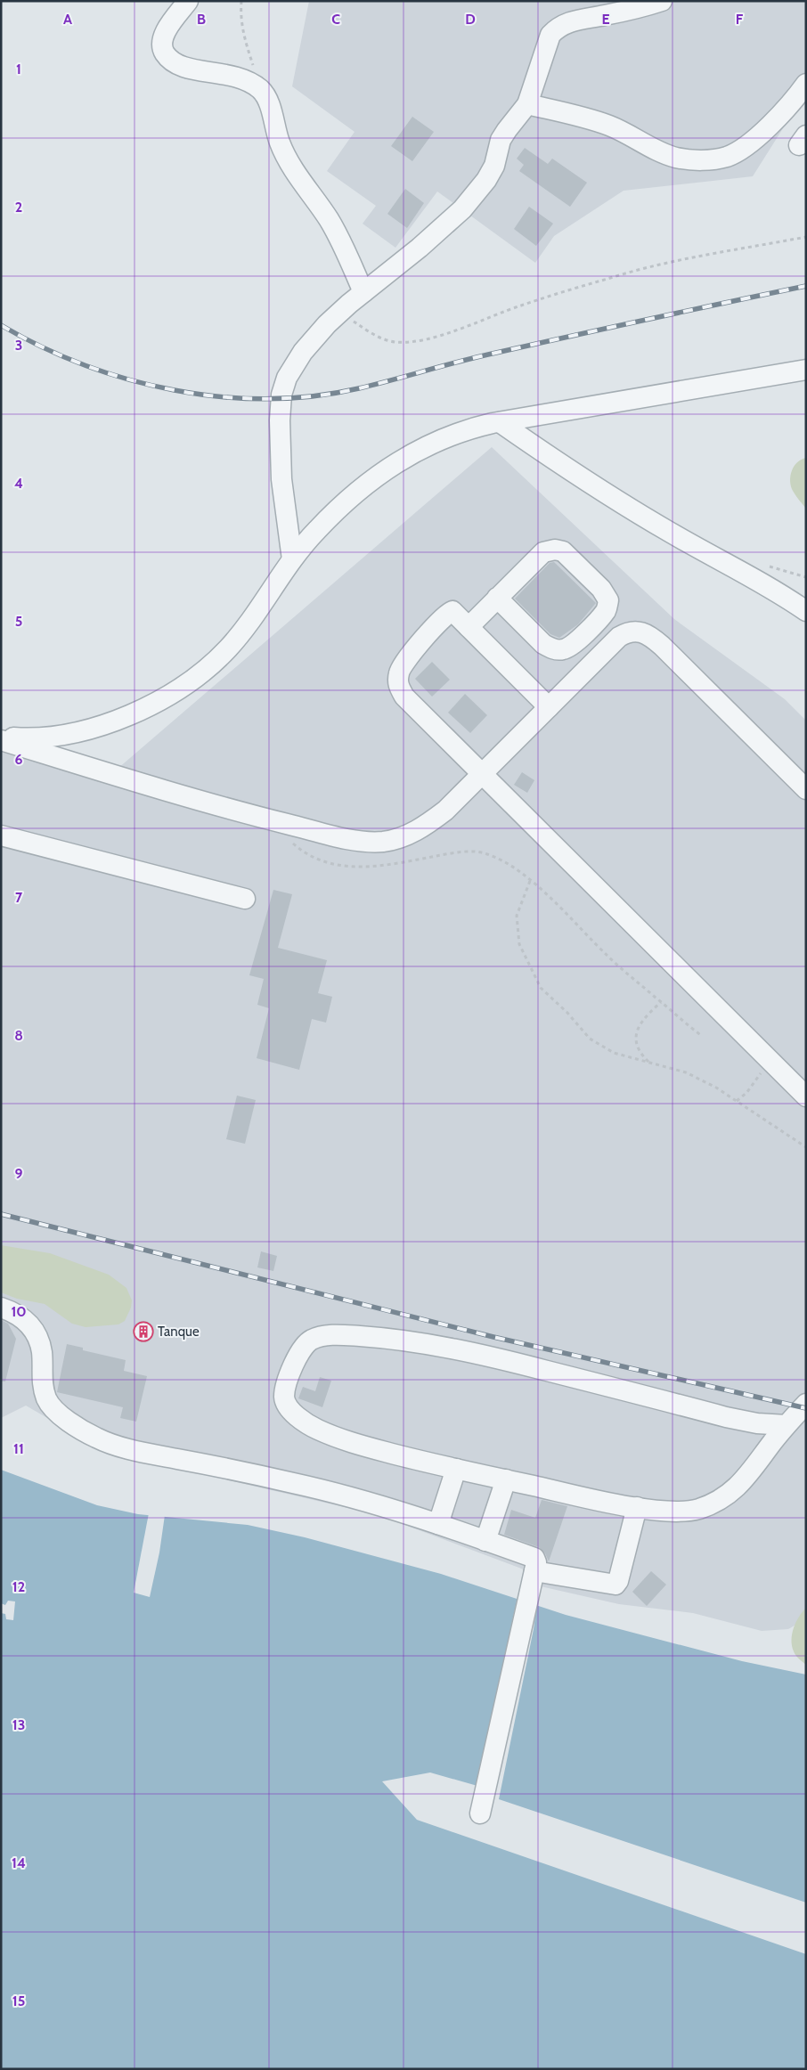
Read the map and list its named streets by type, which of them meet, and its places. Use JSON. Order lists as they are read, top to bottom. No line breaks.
{"places":{"building":["Tanque"]},"grid":{"columns":["A","B","C","D","E","F"],"rows":["1","2","3","4","5","6","7","8","9","10","11","12","13","14","15"]}}
